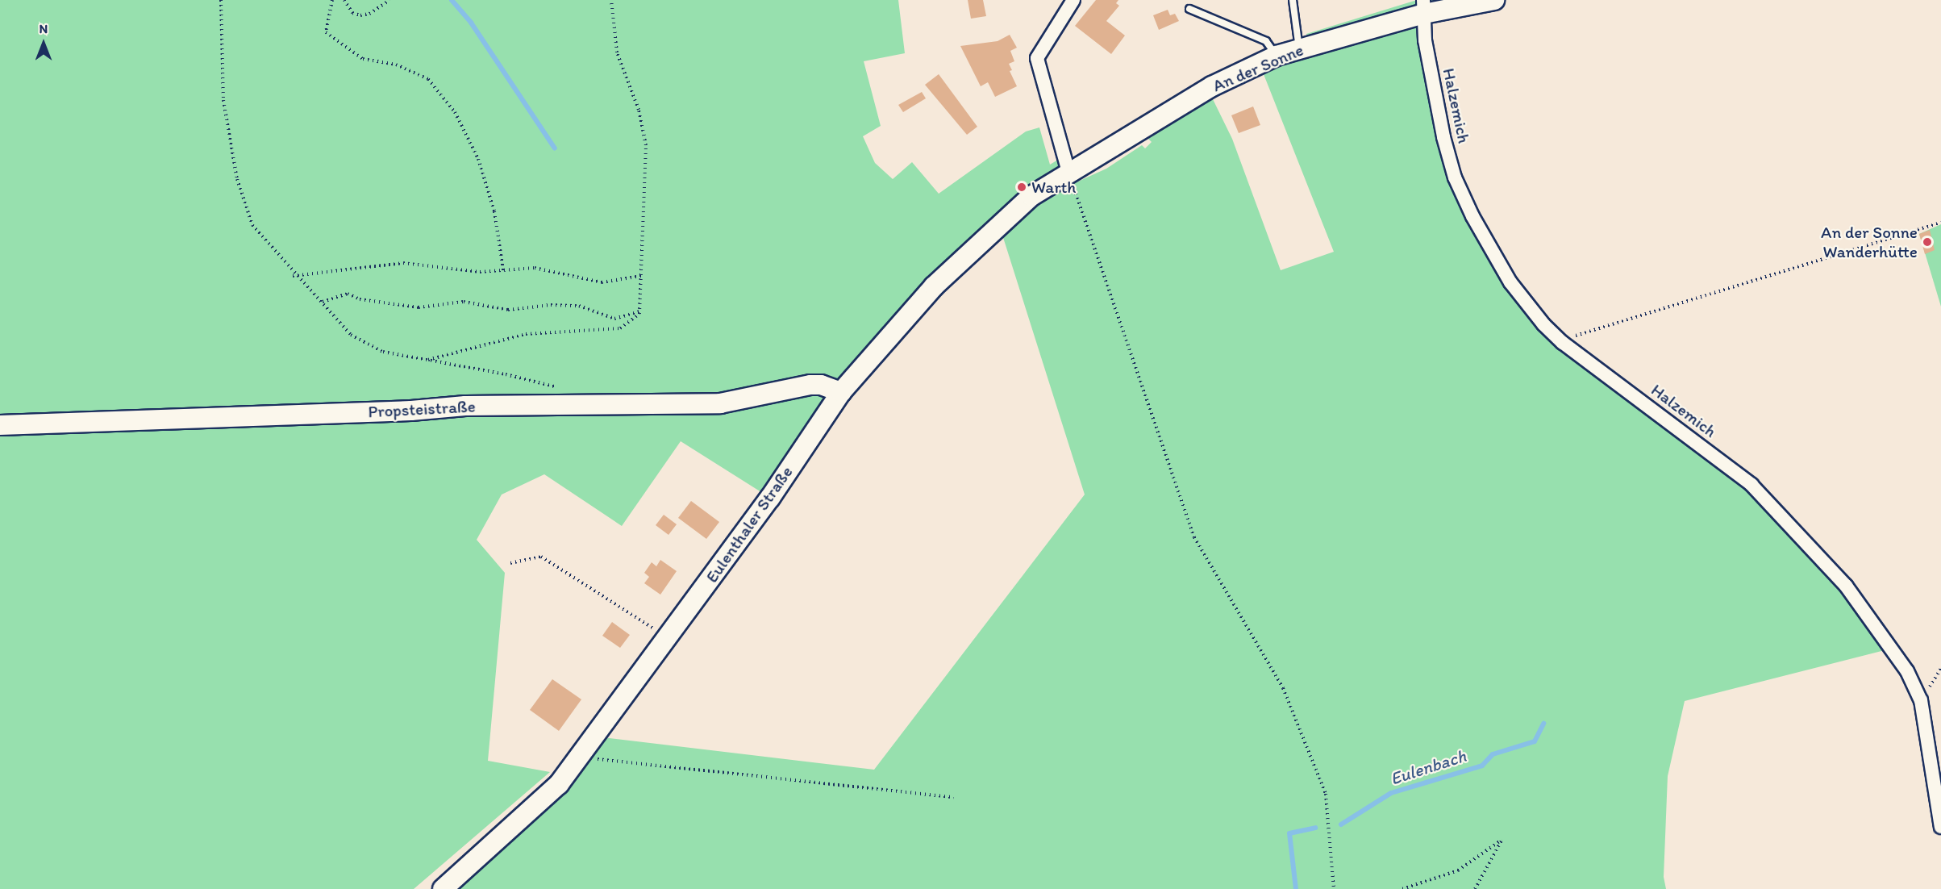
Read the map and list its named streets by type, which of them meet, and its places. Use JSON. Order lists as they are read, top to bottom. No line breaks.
{"streets":{"street":["An der Sonne","Halzemich","Propsteistraße","Eulenthaler Straße"]},"crossings":[["An der Sonne","Halzemich"],["An der Sonne","Eulenthaler Straße"],["Propsteistraße","Eulenthaler Straße"]],"water":["Eulenbach"],"places":["Warth","An der Sonne Wanderhütte"],"north":"top"}
